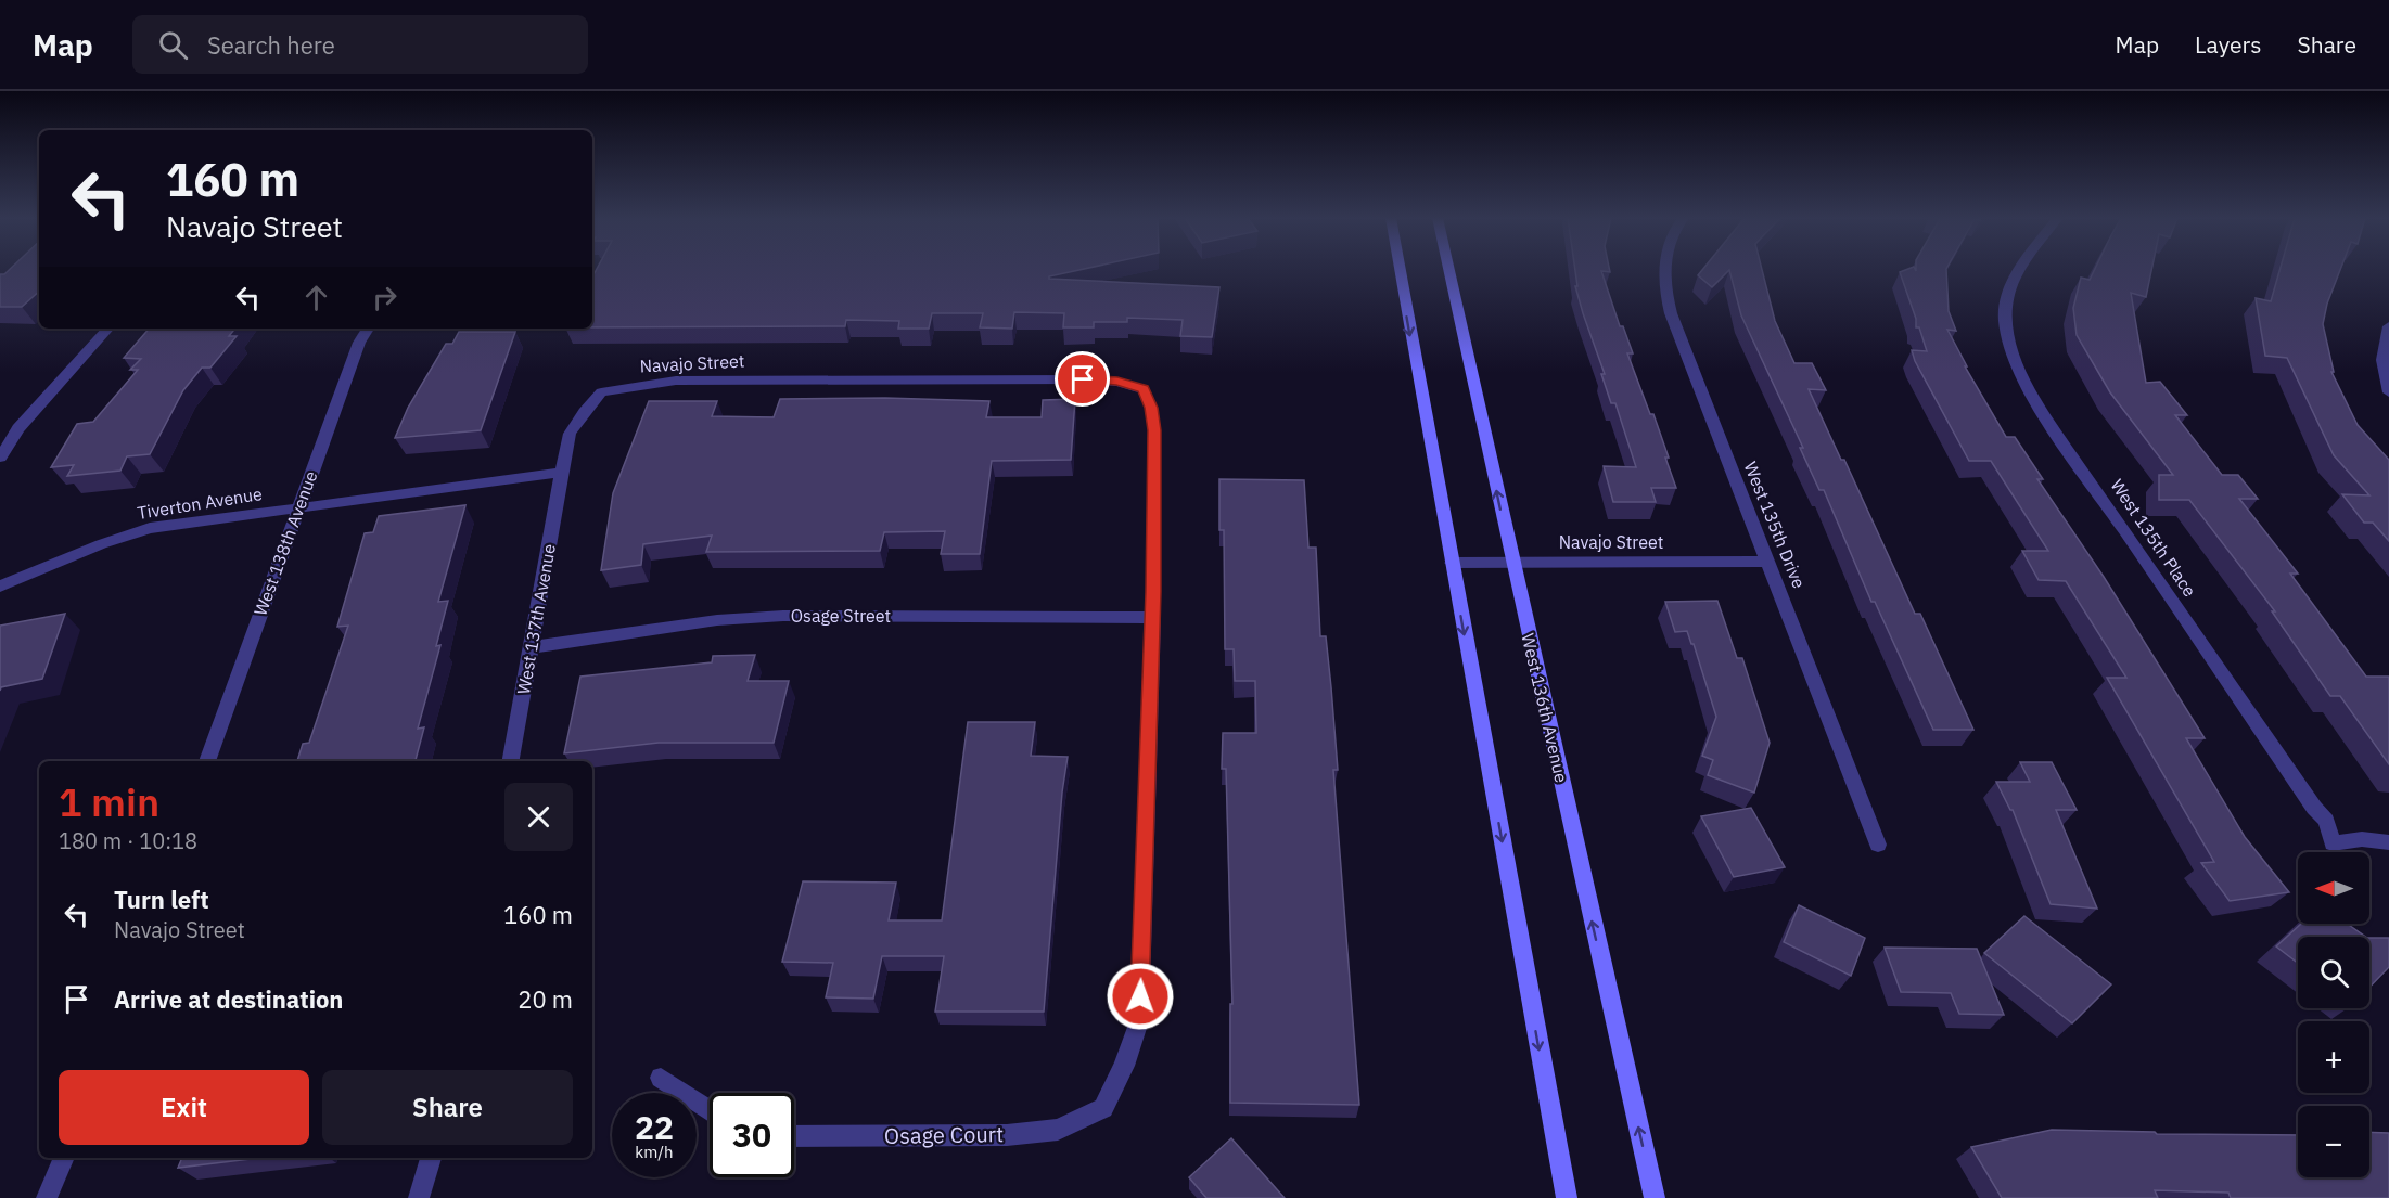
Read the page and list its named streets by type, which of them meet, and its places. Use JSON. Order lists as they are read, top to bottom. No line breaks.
{"streets":{"main road":["West 136th Avenue"],"street":["Navajo Street","Tiverton Avenue","West 135th Drive","West 135th Place","West 138th Avenue","Osage Street","West 137th Avenue","Osage Court"]},"crossings":[["Navajo Street","West 135th Drive"],["Navajo Street","Osage Street"],["Navajo Street","West 137th Avenue"],["Navajo Street","West 136th Avenue"],["Navajo Street","Osage Court"],["Tiverton Avenue","West 138th Avenue"],["Osage Street","West 137th Avenue"],["Osage Street","Osage Court"]],"north":"left","page":{"header":"Map","search":"Search here","nav":["Map","Layers","Share"],"turn":["160 m","Navajo Street"],"heading":["1 min","180 m · 10:18"],"map_buttons":["+","−"],"list":[{"name":"Turn left","note":"Navajo Street","value":"160 m"},{"name":"Arrive at destination","value":"20 m"}],"buttons":["Exit","Share"],"speed":"22 km/h","limit":"30"}}
